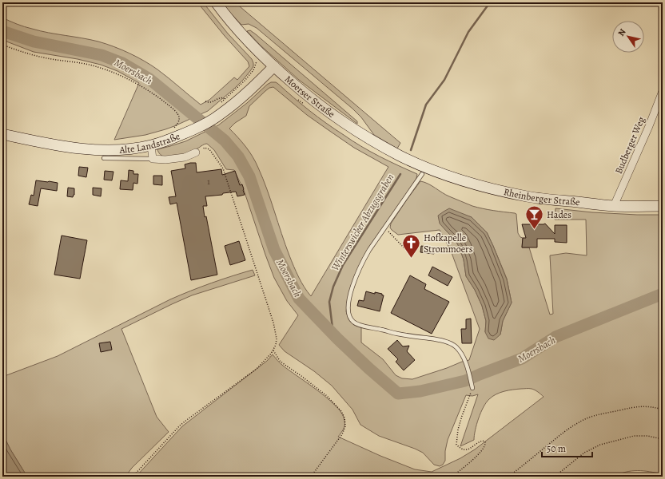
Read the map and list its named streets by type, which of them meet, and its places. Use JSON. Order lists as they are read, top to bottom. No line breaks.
{"streets":{"main road":["Moerser Straße","Alte Landstraße","Rheinberger Straße"],"street":["Budberger Weg"]},"crossings":[["Moerser Straße","Alte Landstraße"],["Moerser Straße","Rheinberger Straße"],["Budberger Weg","Rheinberger Straße"]],"water":["Moersbach","Winterswicker Abzugsgraben"],"places":{"bar":["Hades"],"church":["Hofkapelle Strommoers"]},"house_numbers":["1"],"scale_bar":"50 m","north":"top left"}
